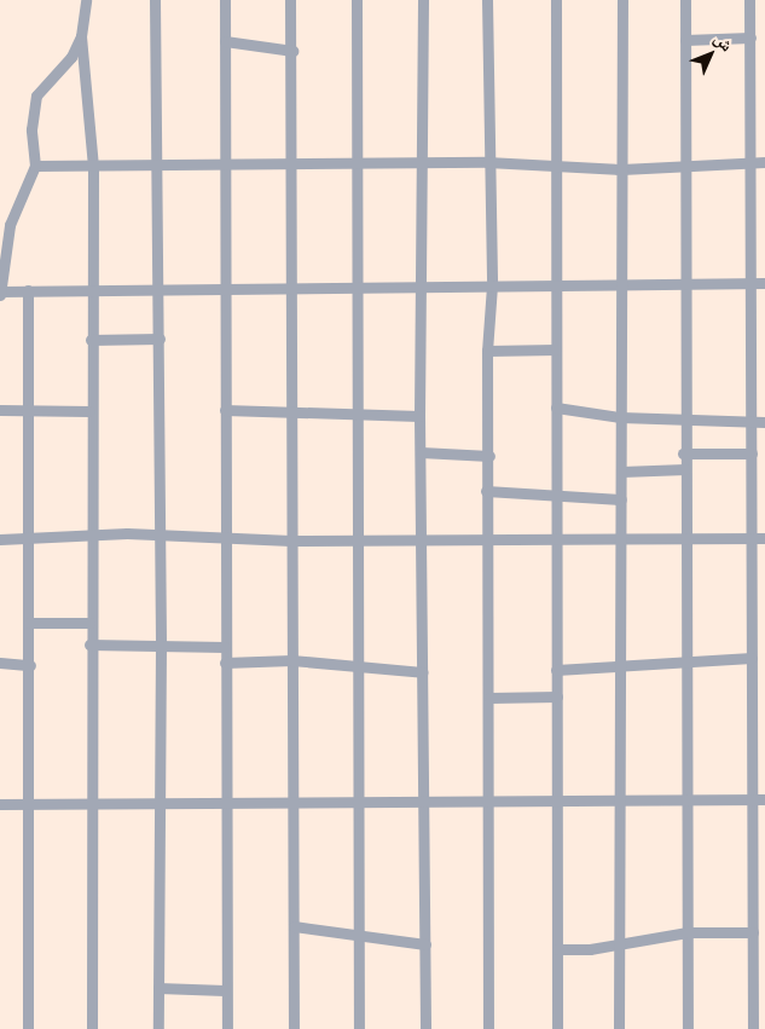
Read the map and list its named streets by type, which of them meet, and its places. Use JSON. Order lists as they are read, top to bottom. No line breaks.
{"north":"top right"}
